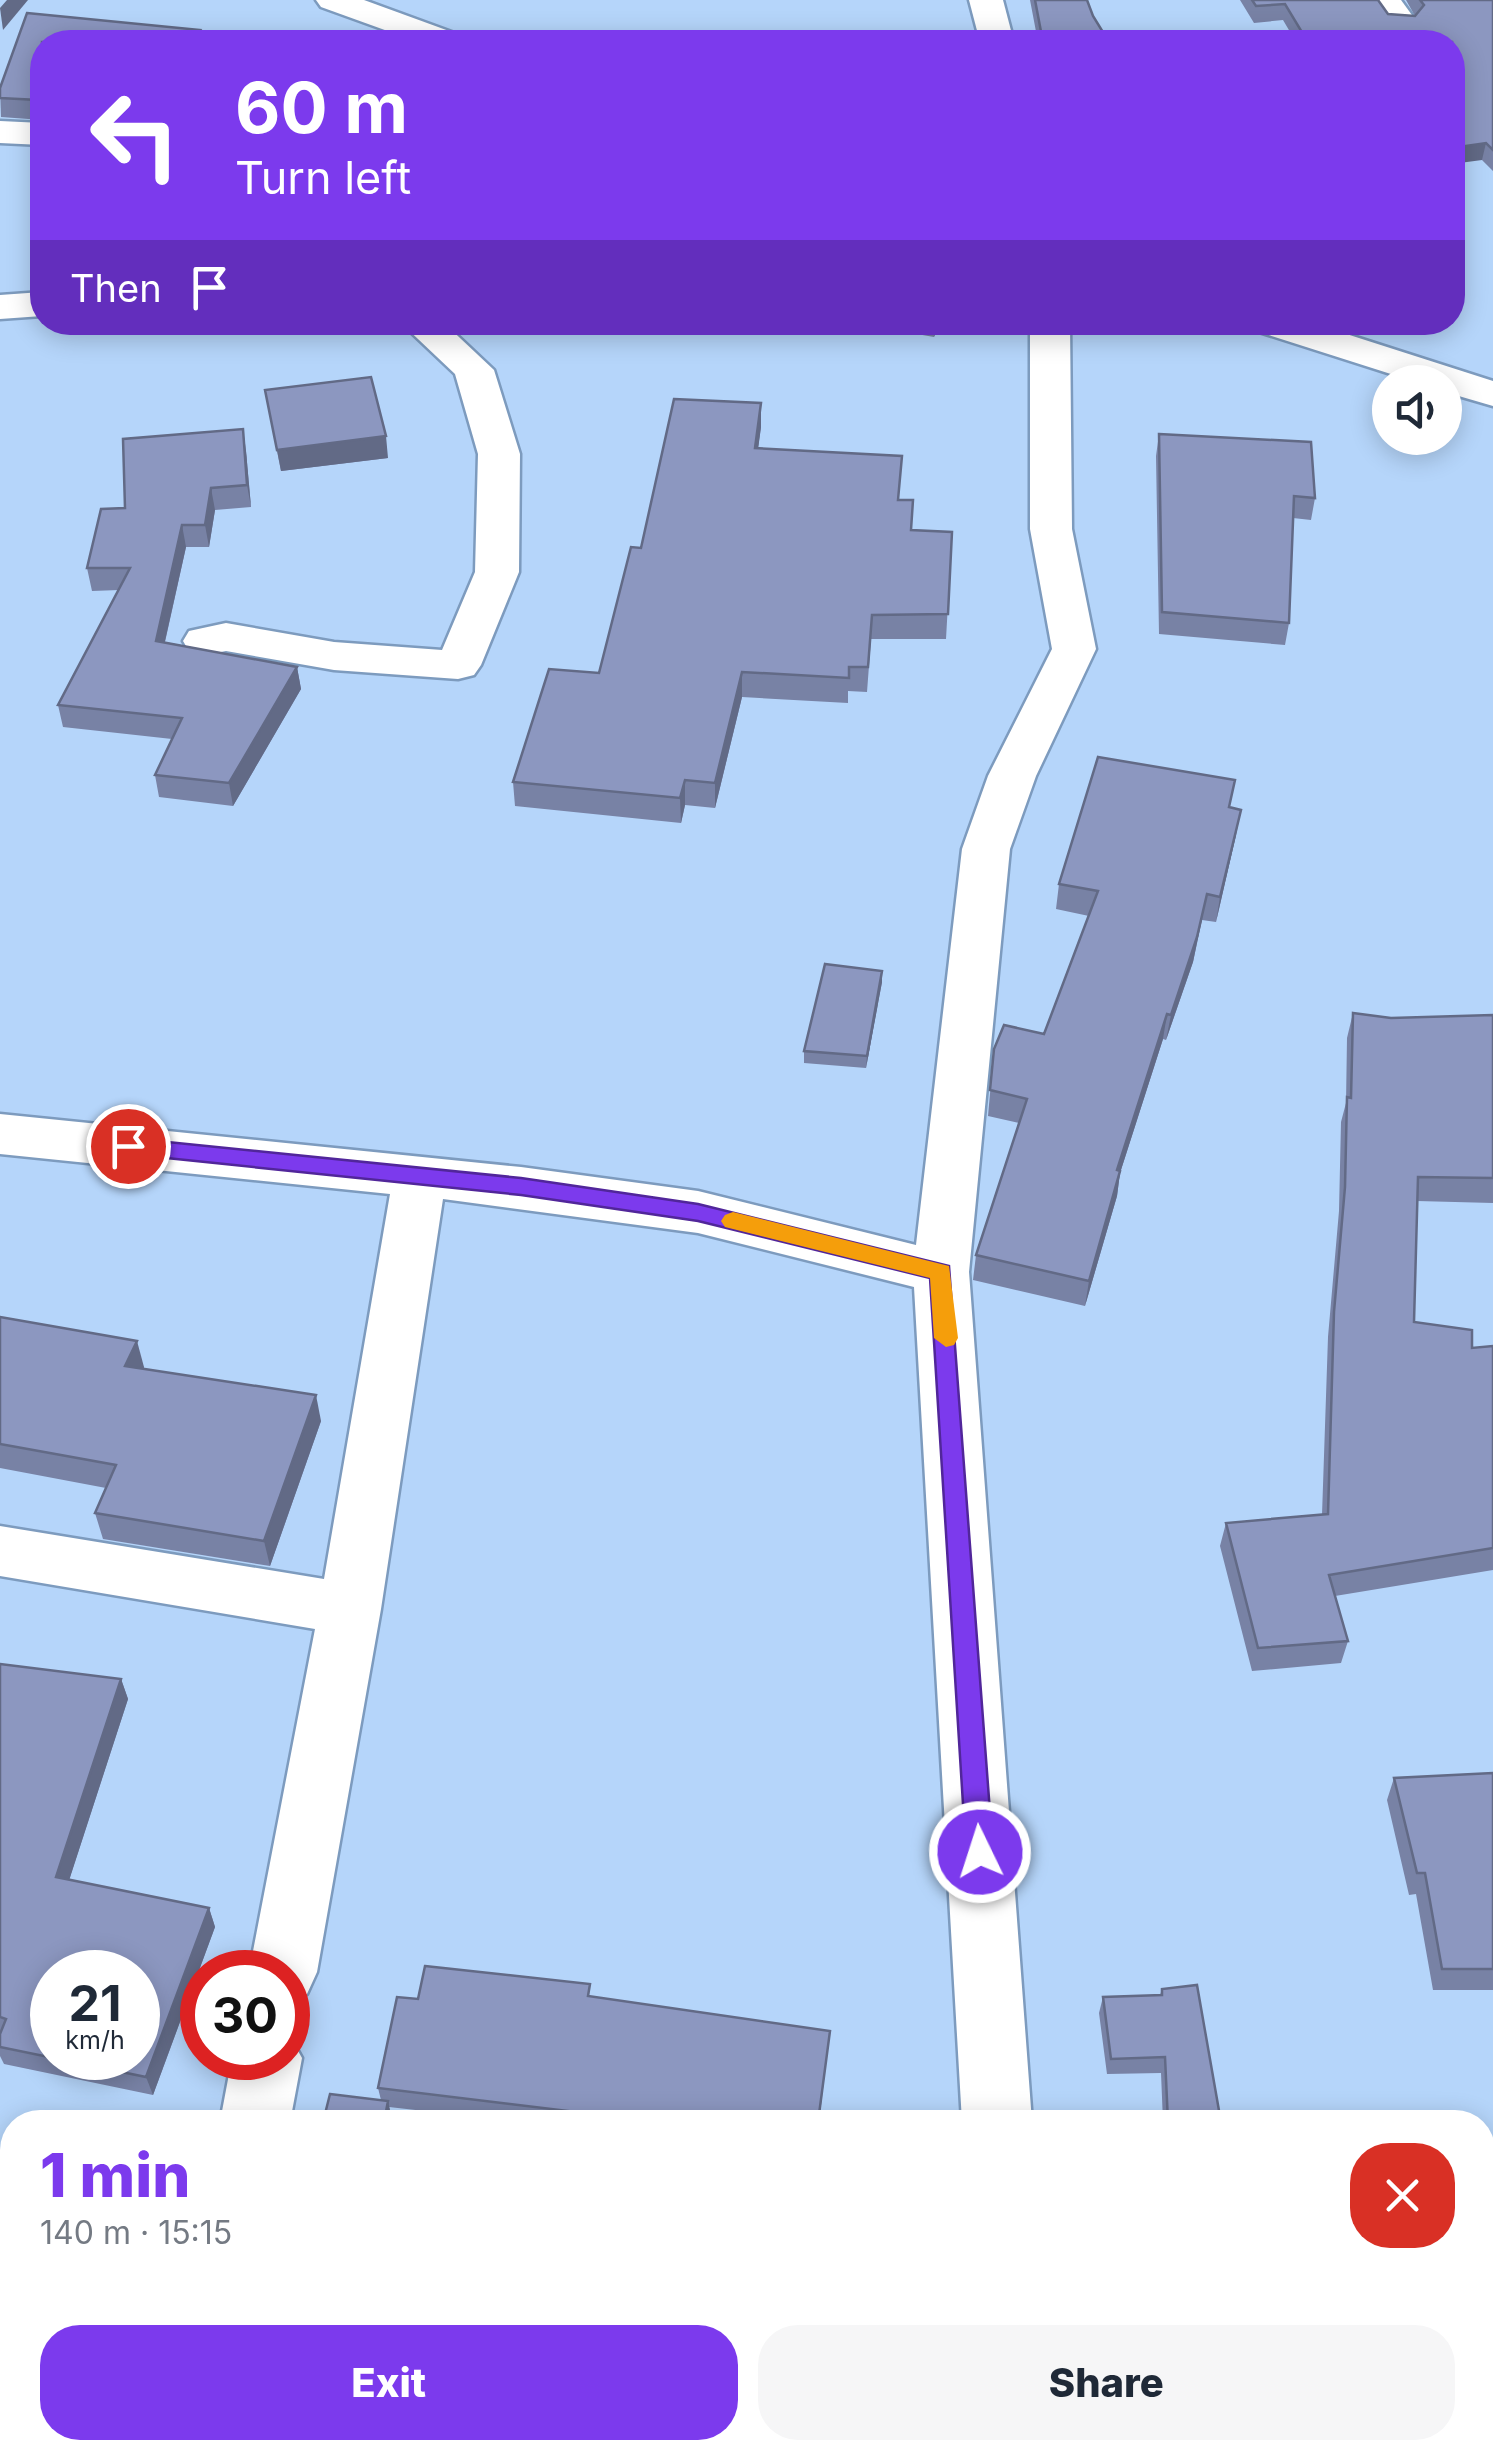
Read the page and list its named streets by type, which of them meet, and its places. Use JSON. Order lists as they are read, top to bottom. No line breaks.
{"page":{"turn":["60 m","Turn left"],"then":"Then","speed":"21 km/h","limit":"30","heading":["1 min","140 m · 15:15"],"buttons":["Exit","Share"]}}
